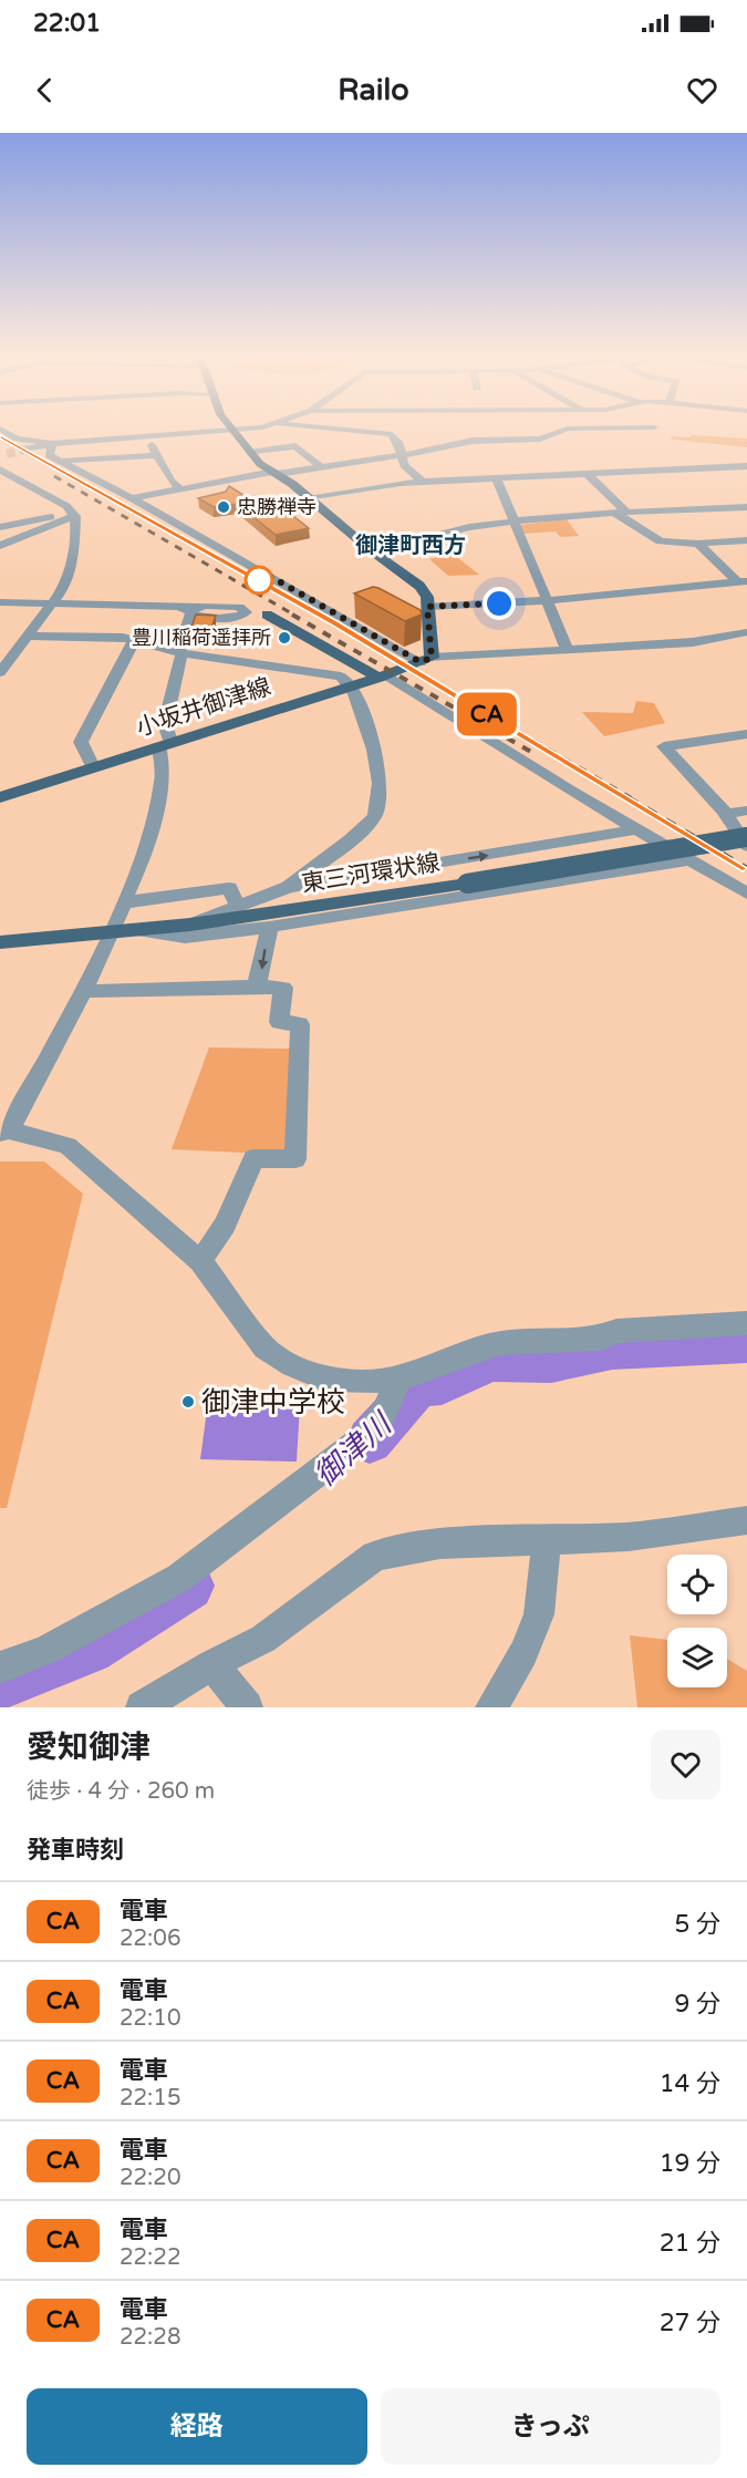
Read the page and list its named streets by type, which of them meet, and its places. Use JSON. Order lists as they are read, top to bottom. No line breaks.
{"streets":{"main road":["小坂井御津線","東三河環状線"]},"districts":["御津町西方"],"water":["御津川"],"places":["忠勝禅寺","豊川稲荷遥拝所","御津中学校"],"page":{"status":"22:01","header":"Railo","on_map":"CA","heading":[["愛知御津","徒歩 · 4 分 · 260 m"],"発車時刻"],"list":[{"mark":"CA","name":"電車","note":"22:06","value":"5 分"},{"mark":"CA","name":"電車","note":"22:10","value":"9 分"},{"mark":"CA","name":"電車","note":"22:15","value":"14 分"},{"mark":"CA","name":"電車","note":"22:20","value":"19 分"},{"mark":"CA","name":"電車","note":"22:22","value":"21 分"},{"mark":"CA","name":"電車","note":"22:28","value":"27 分"}],"buttons":["経路","きっぷ"]}}
